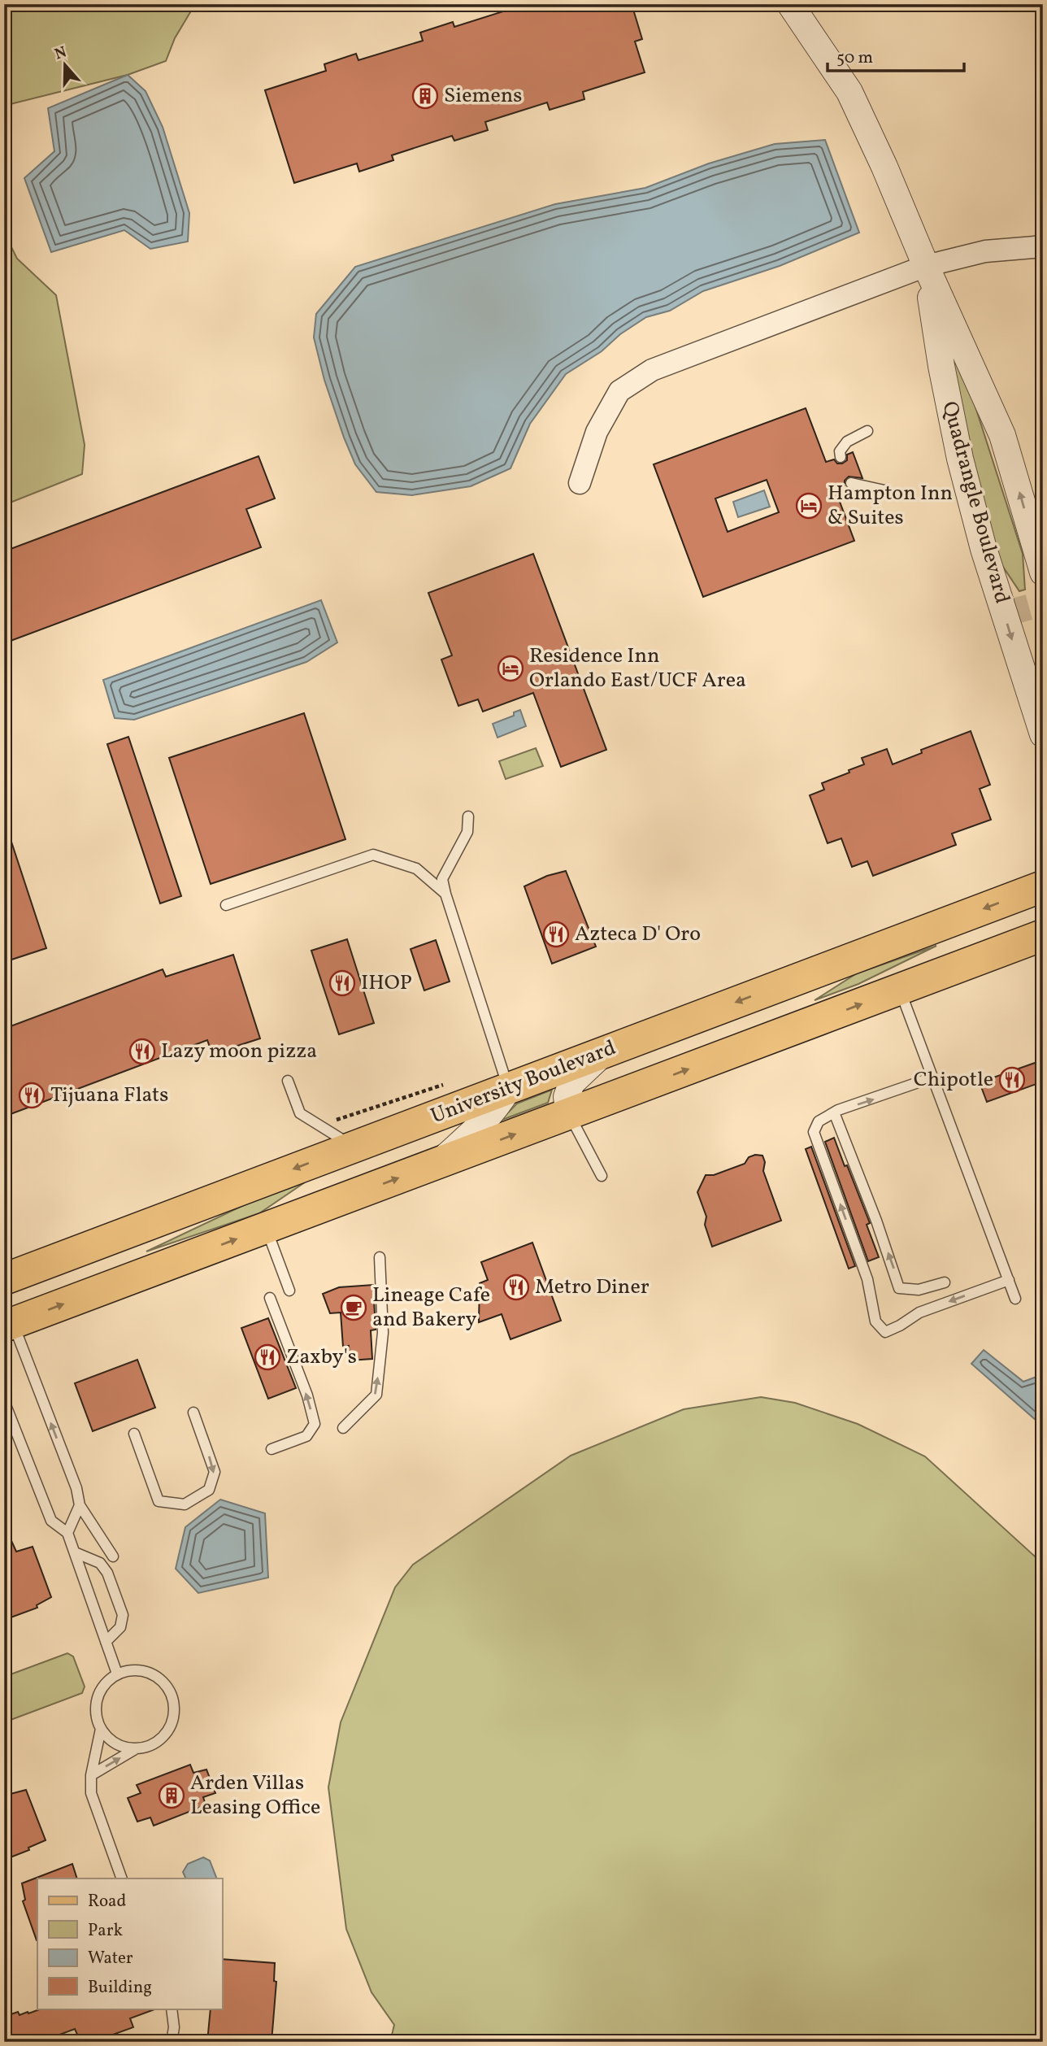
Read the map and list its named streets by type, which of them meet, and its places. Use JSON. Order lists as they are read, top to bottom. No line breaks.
{"streets":{"main road":["University Boulevard"],"street":["Quadrangle Boulevard"]},"places":{"building":["Siemens","Arden Villas Leasing Office"],"hotel":["Hampton Inn & Suites","Residence Inn Orlando East/UCF Area"],"restaurant":["Azteca D' Oro","IHOP","Lazy moon pizza","Chipotle","Tijuana Flats","Metro Diner","Zaxby's"],"cafe":["Lineage Cafe and Bakery"]},"legend":["Road","Park","Water","Building"],"scale_bar":"50 m","north":"top"}
